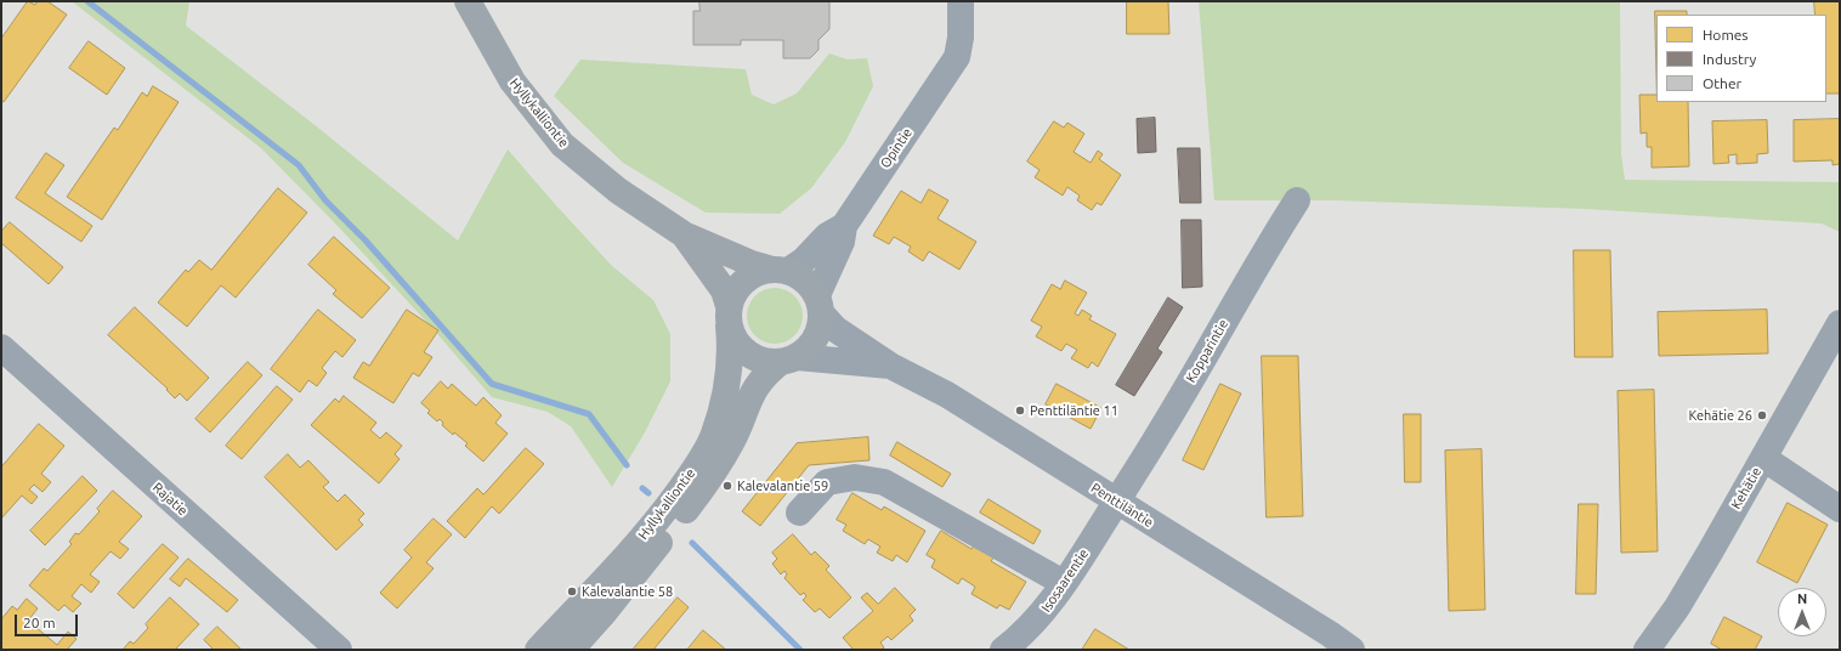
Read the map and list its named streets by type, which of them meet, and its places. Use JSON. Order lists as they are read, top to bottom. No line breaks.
{"streets":{"main road":["Hyllykalliontie"],"street":["Opintie","Kopparintie","Kehätie","Rajatie","Penttiläntie","Isosaarentie"]},"crossings":[["Hyllykalliontie","Opintie"],["Hyllykalliontie","Penttiläntie"],["Opintie","Penttiläntie"],["Kopparintie","Penttiläntie"],["Kopparintie","Isosaarentie"],["Penttiläntie","Isosaarentie"]],"places":["Penttiläntie 11","Kehätie 26","Kalevalantie 59","Kalevalantie 58"],"legend":["Homes","Industry","Other"],"scale_bar":"20 m","north":"top"}
